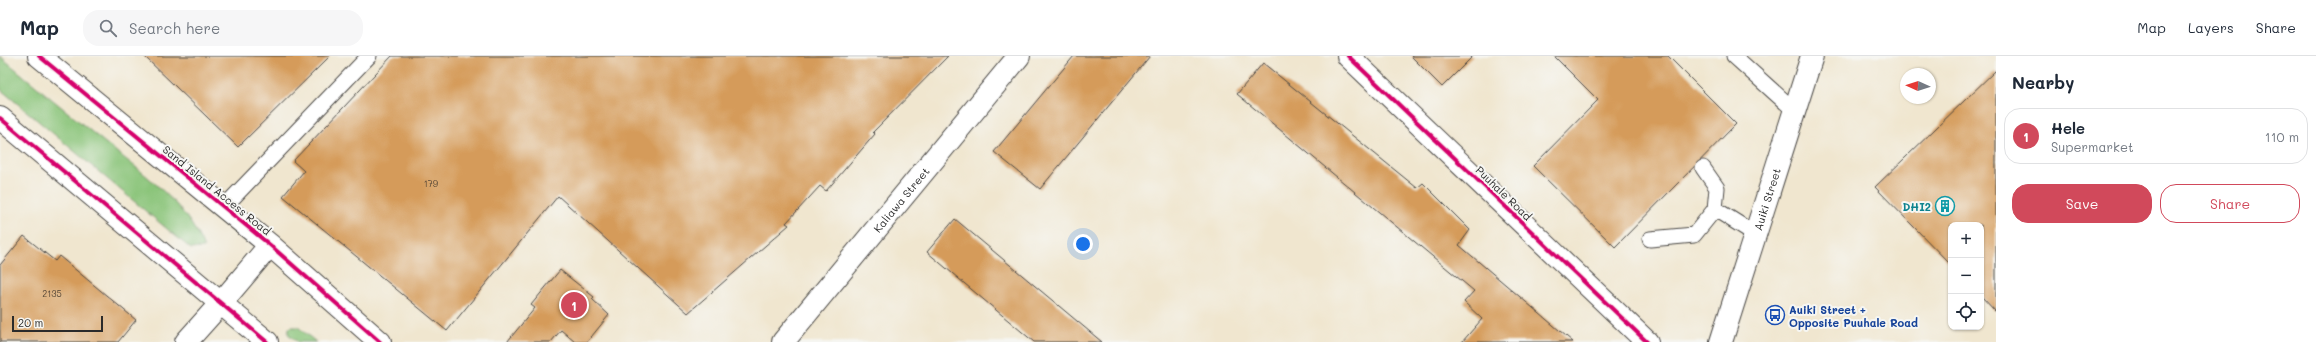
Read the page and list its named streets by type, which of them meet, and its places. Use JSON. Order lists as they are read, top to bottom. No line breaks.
{"streets":{"street":["Sand Island Access Road","Puuhale Road","Kaliawa Street","Auiki Street"]},"places":{"building":["DHI2"],"bus stop":["Auiki Street + Opposite Puuhale Road"]},"house_numbers":["179","2135"],"scale_bar":"20 m","north":"left","page":{"header":"Map","search":"Search here","nav":["Map","Layers","Share"],"heading":"Nearby","list":[{"mark":"1","name":"Hele","note":"Supermarket","value":"110 m"}],"buttons":["Save","Share"],"map_buttons":["+","−"],"pins":"1","scale":"20 m"}}
